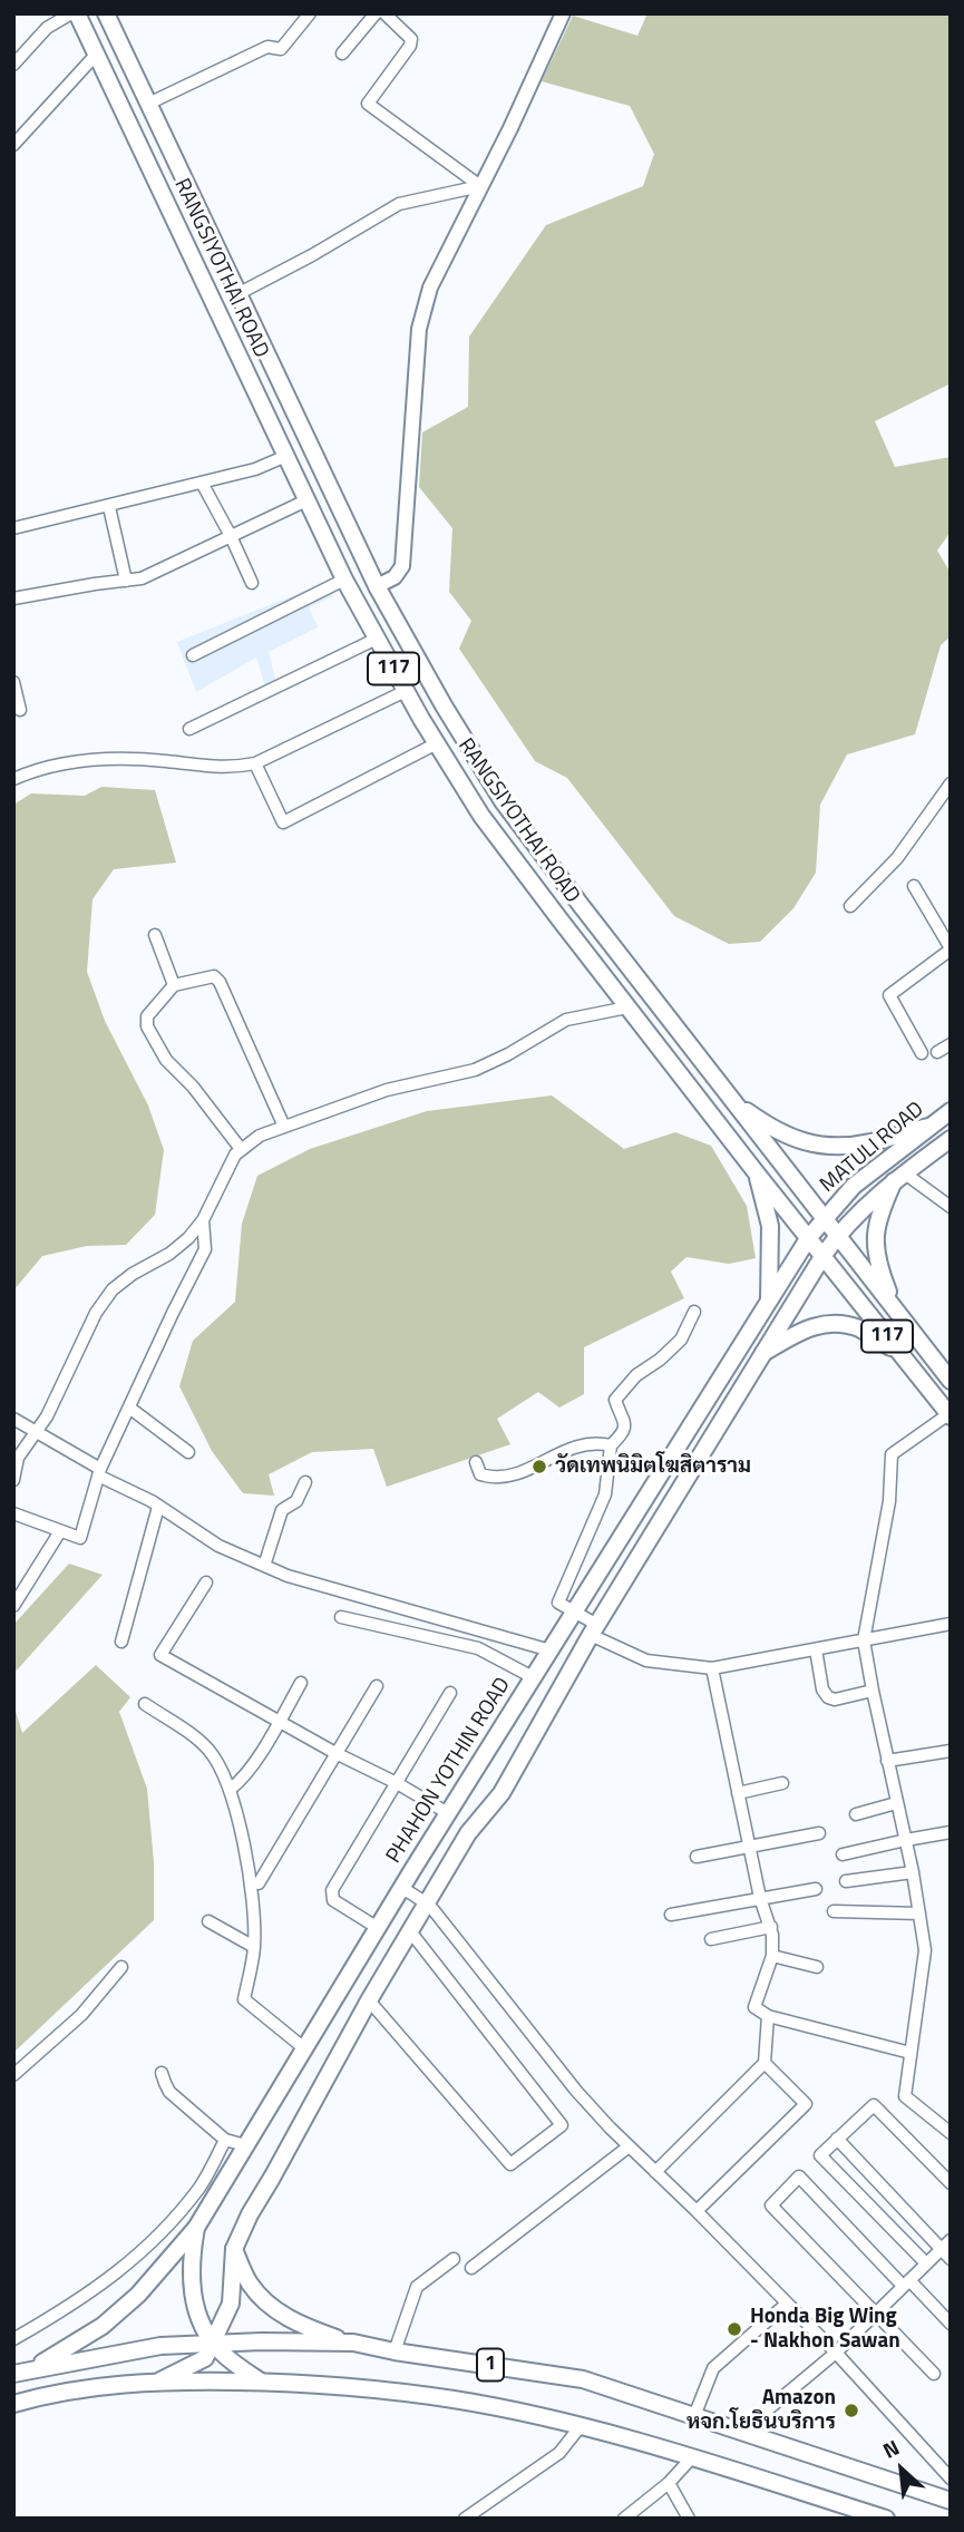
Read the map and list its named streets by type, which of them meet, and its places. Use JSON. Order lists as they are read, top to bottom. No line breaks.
{"streets":{"main road":["RANGSIYOTHAI ROAD","117","MATULI ROAD","PHAHON YOTHIN ROAD","1"]},"crossings":[["RANGSIYOTHAI ROAD","MATULI ROAD"],["RANGSIYOTHAI ROAD","PHAHON YOTHIN ROAD"],["MATULI ROAD","PHAHON YOTHIN ROAD"],["PHAHON YOTHIN ROAD","1"]],"places":["วัดเทพนิมิตโฆสิตาราม","Honda Big Wing - Nakhon Sawan","Amazon หจก.โยธินบริการ"],"north":"top left"}
